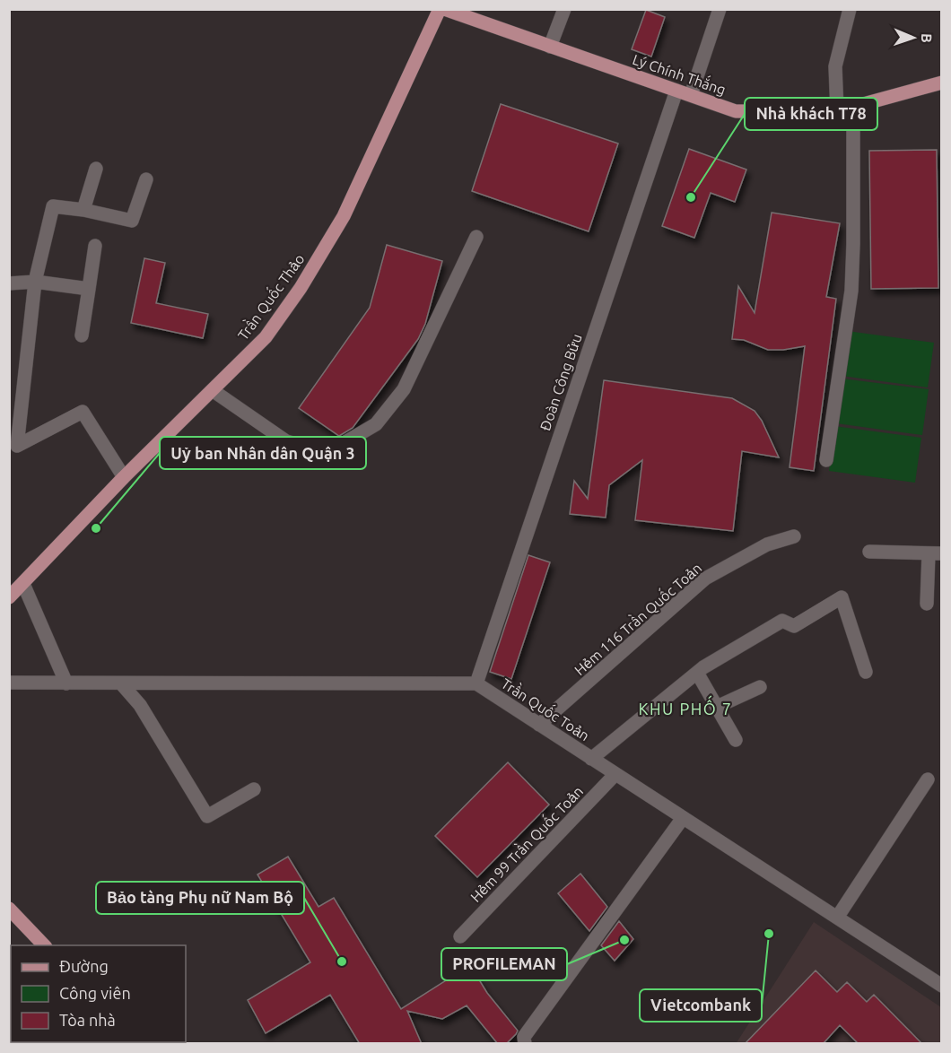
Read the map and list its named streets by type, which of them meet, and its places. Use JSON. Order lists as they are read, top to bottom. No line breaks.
{"streets":{"main road":["Lý Chính Thắng","Trần Quốc Thảo"],"street":["Đoàn Công Bửu","Hẻm 116 Trần Quốc Toản","Trần Quốc Toản","Hẻm 99 Trần Quốc Toản"]},"crossings":[["Lý Chính Thắng","Đoàn Công Bửu"],["Đoàn Công Bửu","Trần Quốc Toản"],["Hẻm 116 Trần Quốc Toản","Trần Quốc Toản"],["Trần Quốc Toản","Hẻm 99 Trần Quốc Toản"]],"districts":["KHU PHỐ 7"],"places":["Nhà khách T78","Uỷ ban Nhân dân Quận 3","Vietcombank","PROFILEMAN","Bảo tàng Phụ nữ Nam Bộ"],"legend":["Đường","Công viên","Tòa nhà"],"north":"right"}
